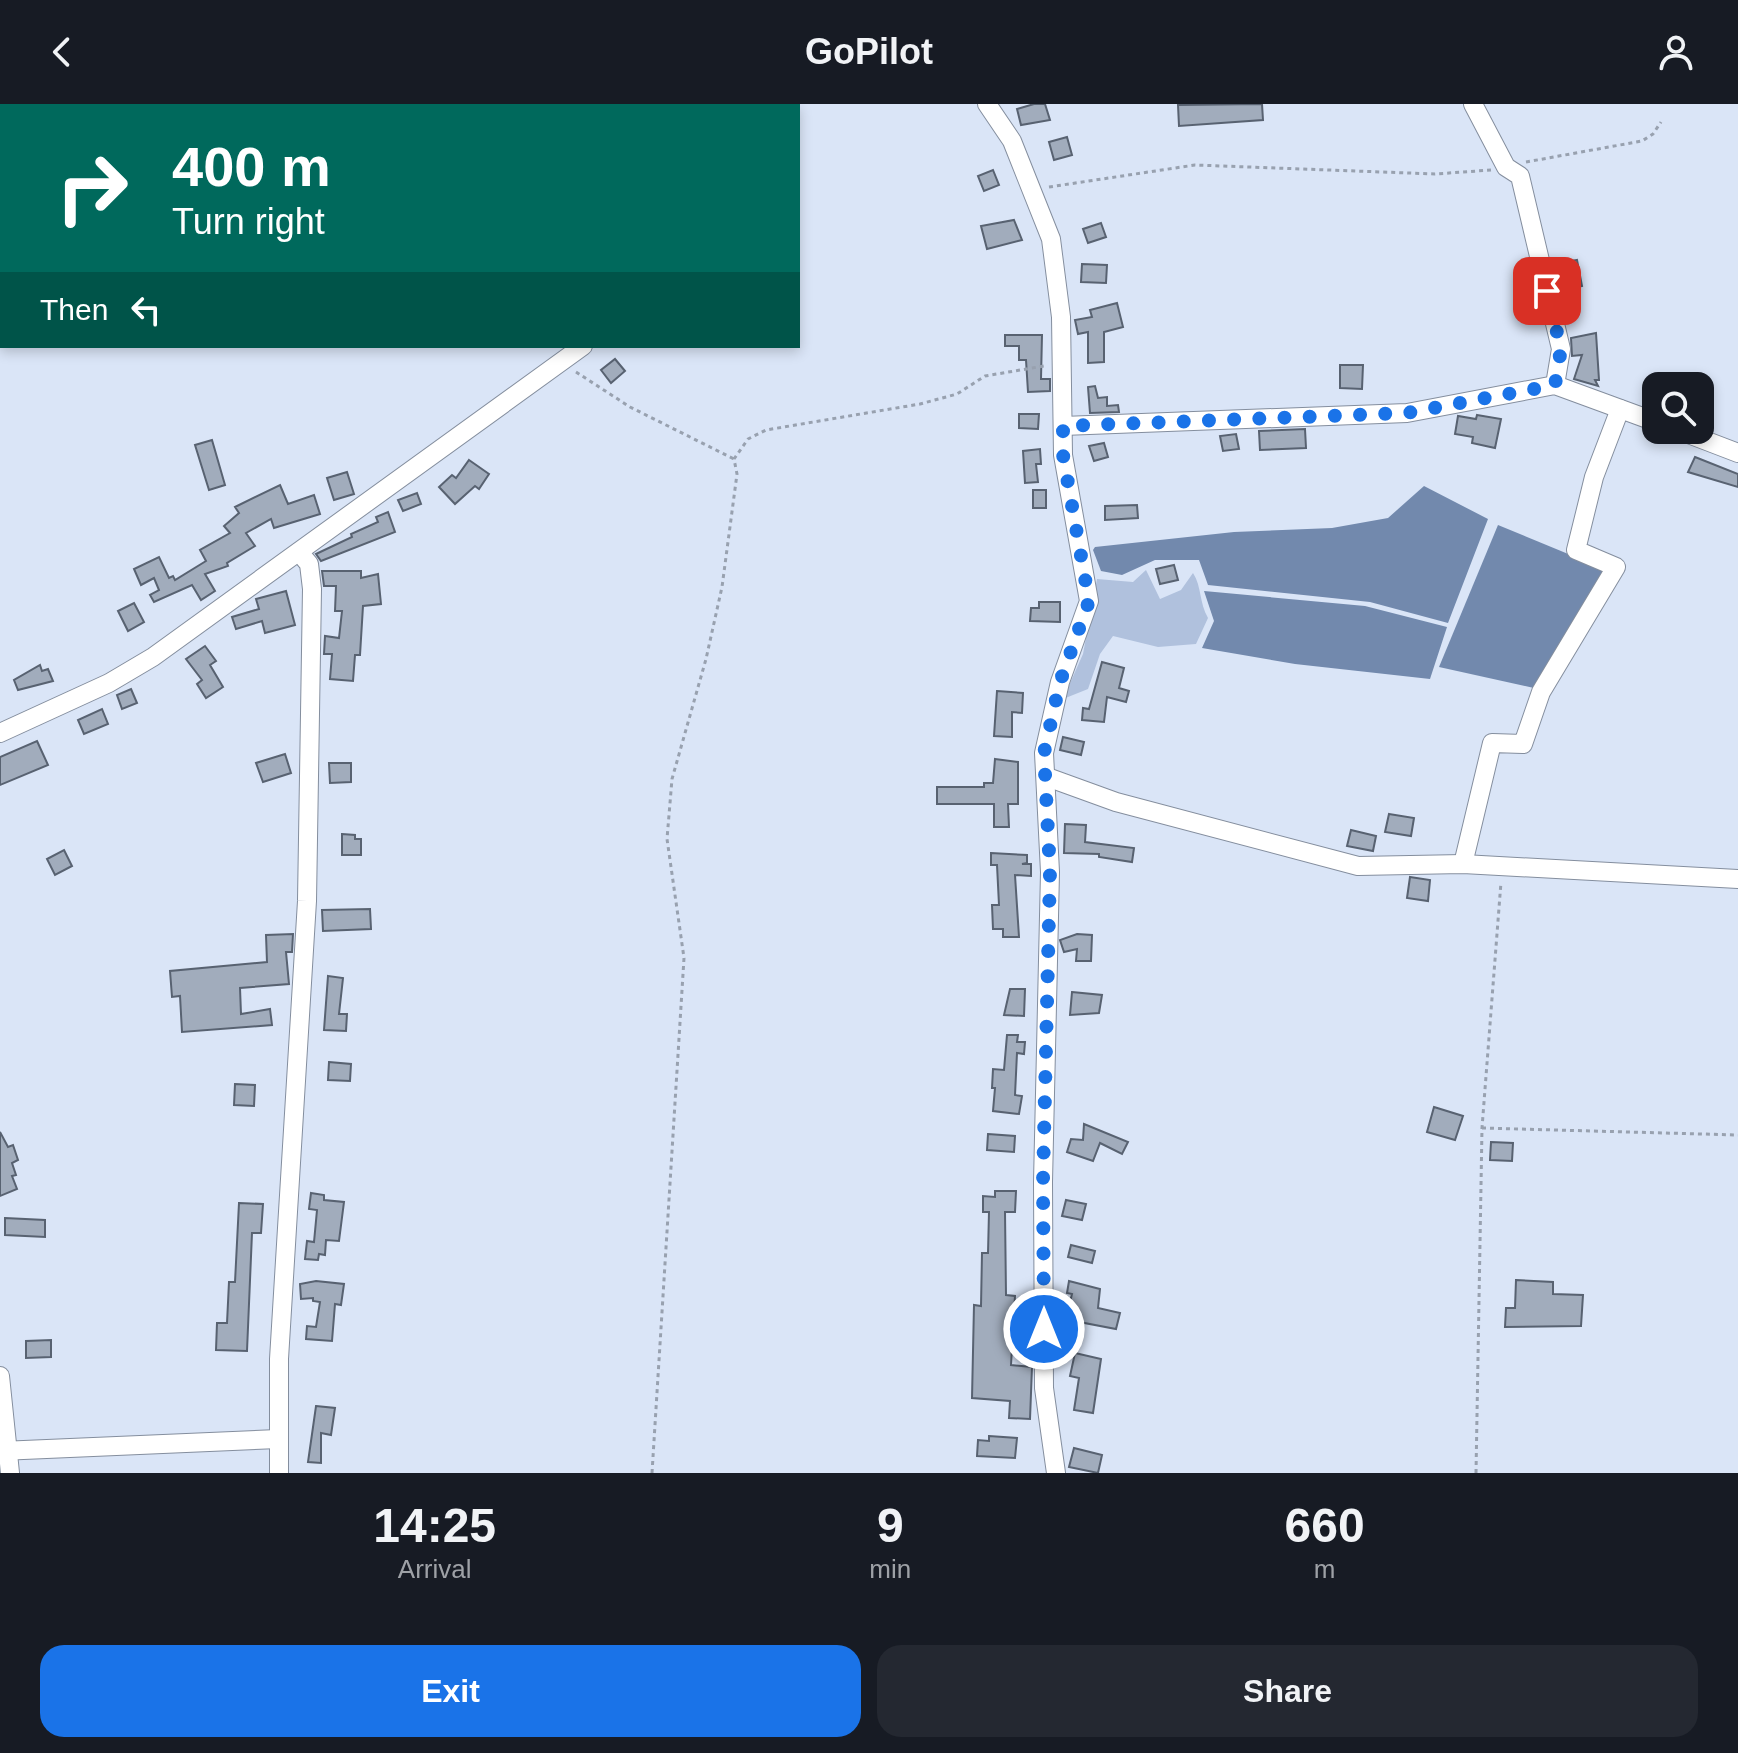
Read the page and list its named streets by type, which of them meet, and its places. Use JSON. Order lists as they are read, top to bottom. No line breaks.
{"page":{"header":"GoPilot","turn":["400 m","Turn right"],"then":"Then","eta":["14:25","Arrival","9","min","660","m"],"buttons":["Exit","Share"]}}
